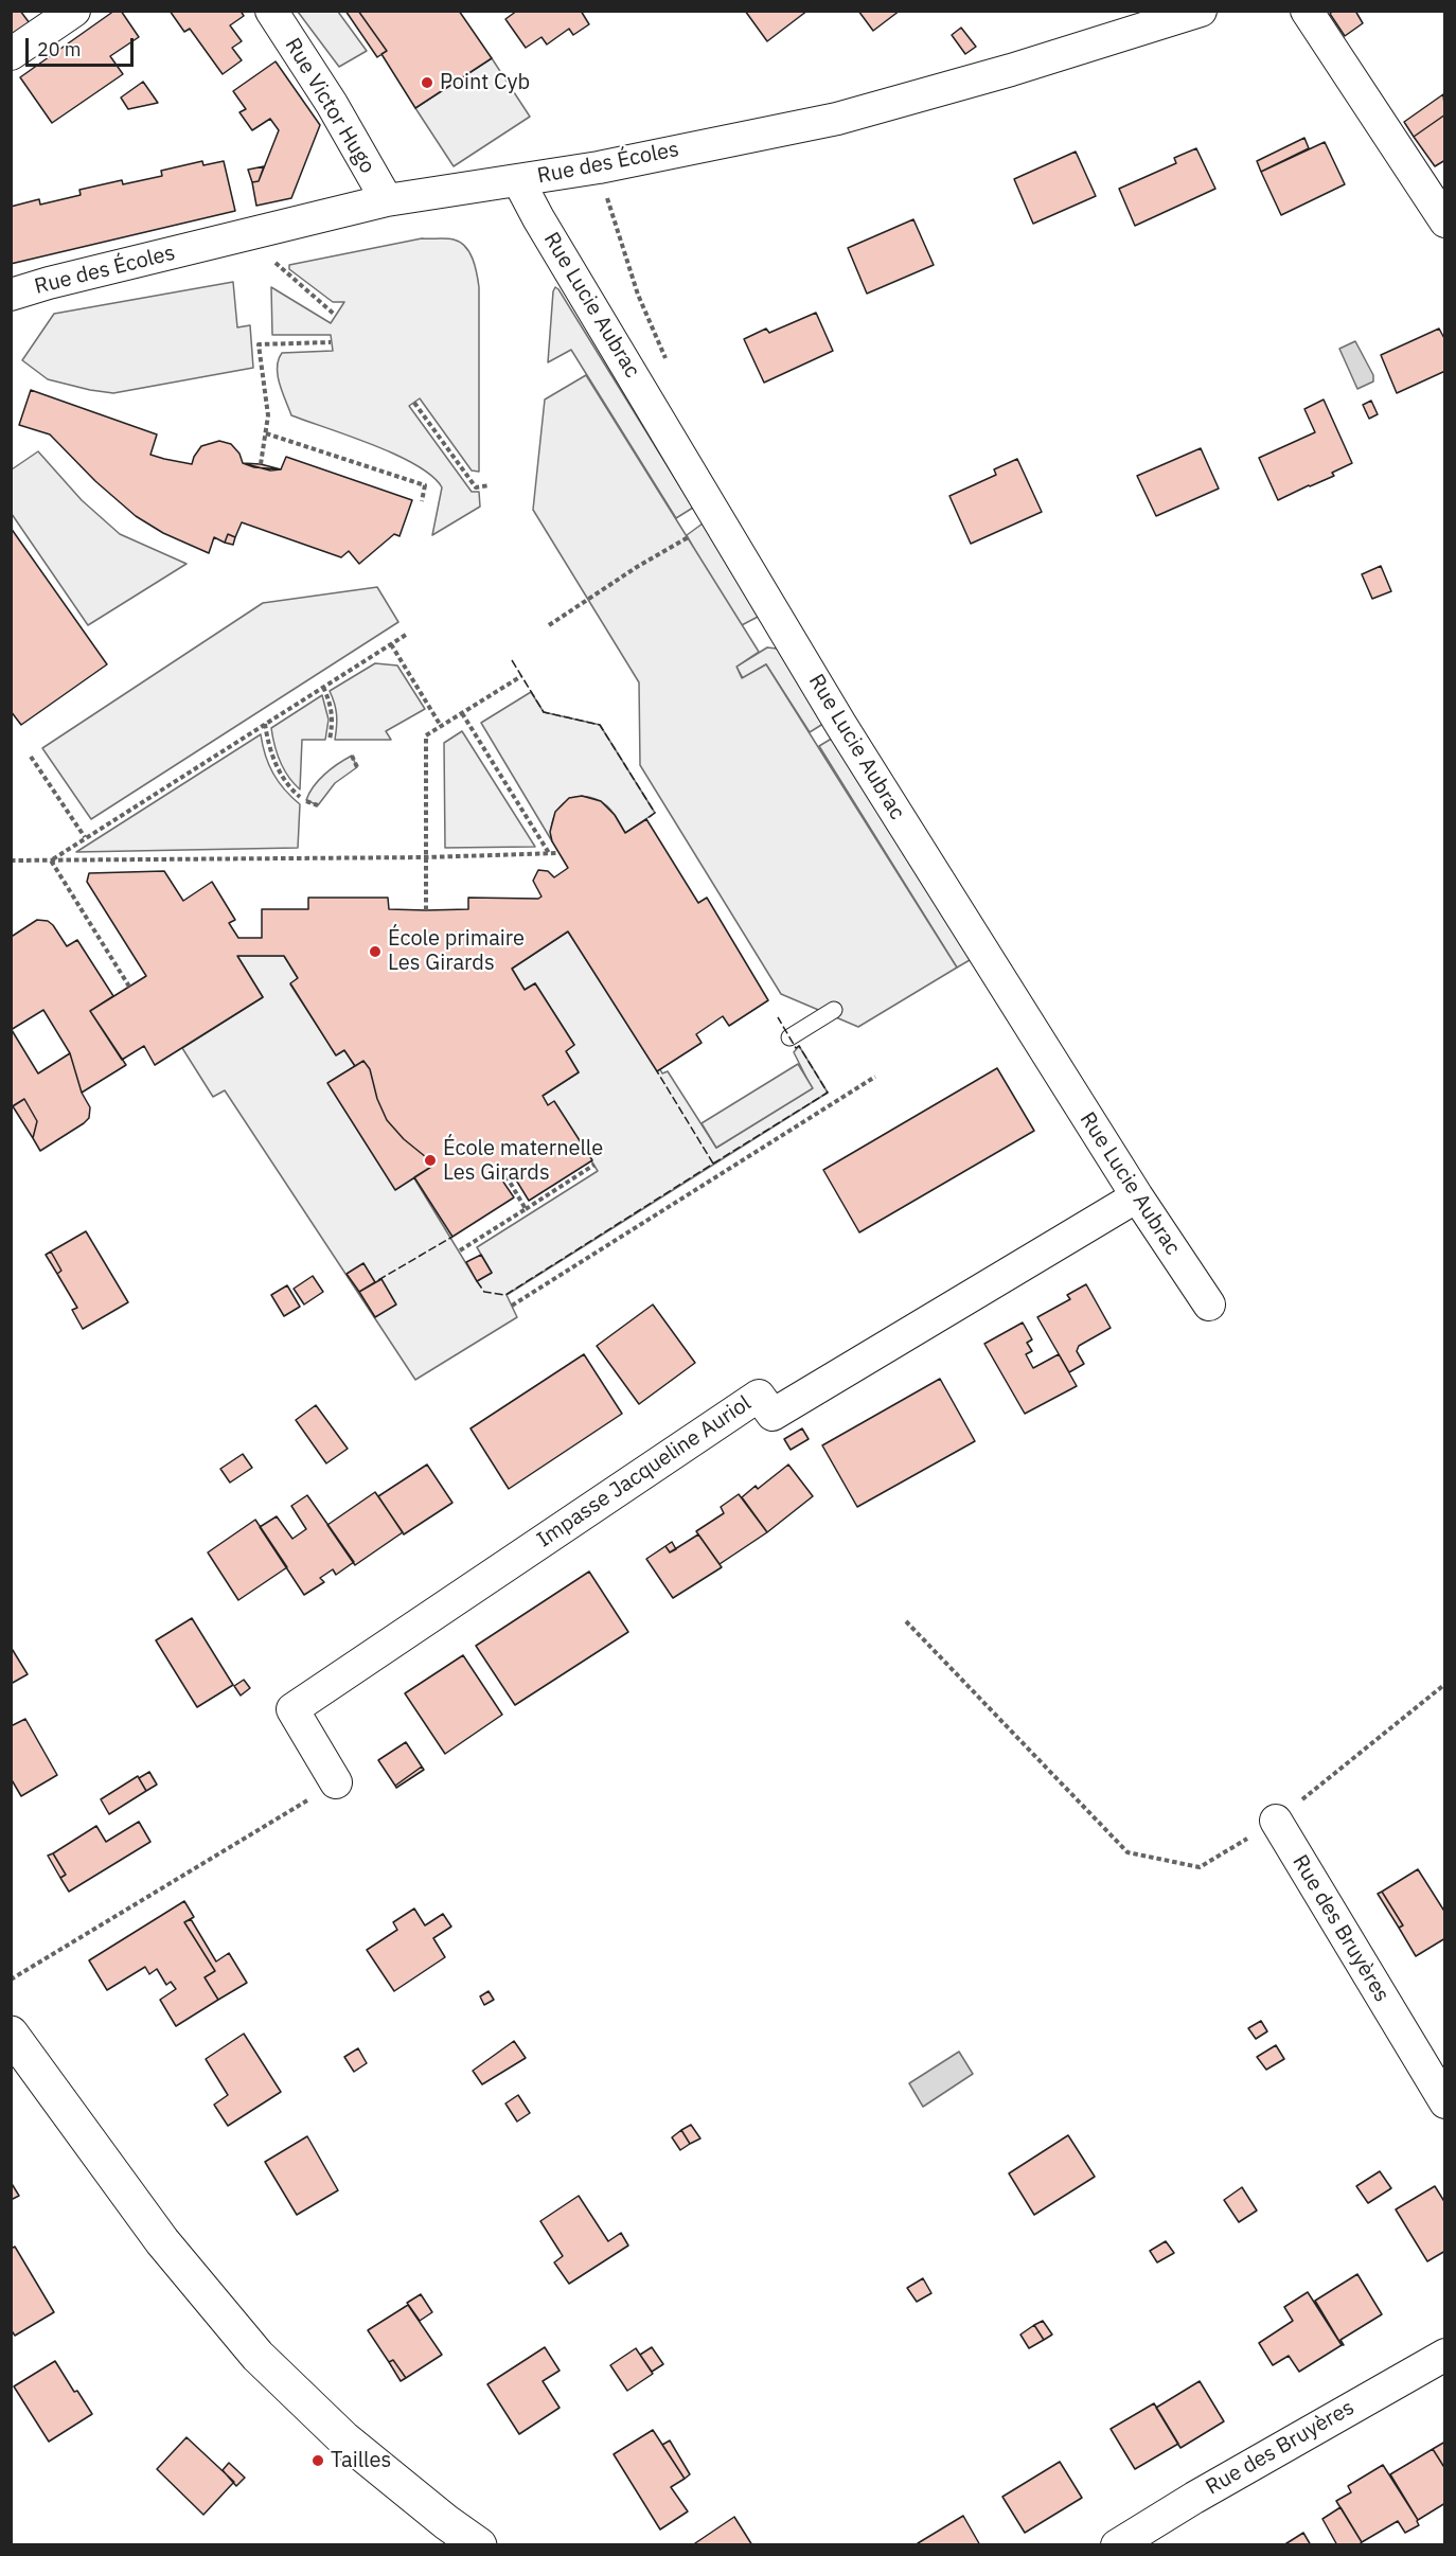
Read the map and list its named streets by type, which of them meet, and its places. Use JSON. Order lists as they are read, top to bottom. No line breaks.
{"streets":{"street":["Rue Victor Hugo","Rue des Écoles","Rue Lucie Aubrac","Impasse Jacqueline Auriol","Rue des Bruyères"]},"crossings":[["Rue Victor Hugo","Rue des Écoles"],["Rue des Écoles","Rue Lucie Aubrac"],["Rue Lucie Aubrac","Impasse Jacqueline Auriol"]],"places":["Point Cyb","École primaire Les Girards","École maternelle Les Girards","Tailles"],"scale_bar":"20 m"}
